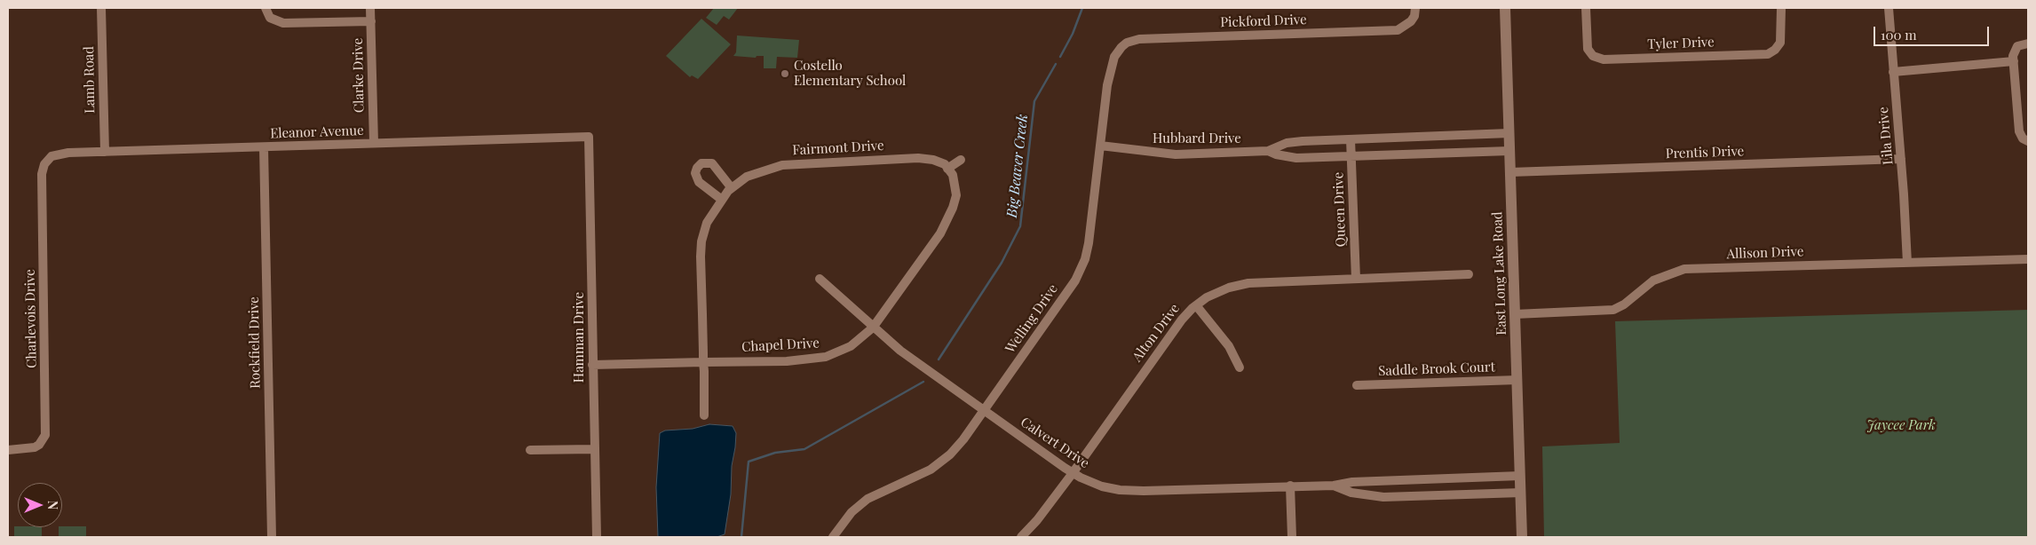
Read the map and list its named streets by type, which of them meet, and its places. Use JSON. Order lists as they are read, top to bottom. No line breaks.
{"streets":{"main road":["East Long Lake Road"],"street":["Pickford Drive","Tyler Drive","Clarke Drive","Lamb Road","Eleanor Avenue","Lila Drive","Hubbard Drive","Fairmont Drive","Prentis Drive","Queen Drive","Allison Drive","Charlevois Drive","Welling Drive","Alton Drive","Hamman Drive","Rockfield Drive","Chapel Drive","Saddle Brook Court","Calvert Drive"]},"crossings":[["Pickford Drive","Welling Drive"],["Clarke Drive","Eleanor Avenue"],["Lamb Road","Eleanor Avenue"],["Eleanor Avenue","Charlevois Drive"],["Eleanor Avenue","Hamman Drive"],["Eleanor Avenue","Rockfield Drive"],["Lila Drive","Prentis Drive"],["Lila Drive","Allison Drive"],["Hubbard Drive","Queen Drive"],["Hubbard Drive","East Long Lake Road"],["Hubbard Drive","Welling Drive"],["Fairmont Drive","Chapel Drive"],["Prentis Drive","East Long Lake Road"],["Queen Drive","Alton Drive"],["Allison Drive","East Long Lake Road"],["East Long Lake Road","Saddle Brook Court"],["East Long Lake Road","Calvert Drive"],["Welling Drive","Calvert Drive"],["Alton Drive","Calvert Drive"],["Hamman Drive","Chapel Drive"],["Chapel Drive","Calvert Drive"]],"water":["Big Beaver Creek"],"parks":["Jaycee Park"],"places":["Costello Elementary School"],"scale_bar":"100 m","north":"right"}
